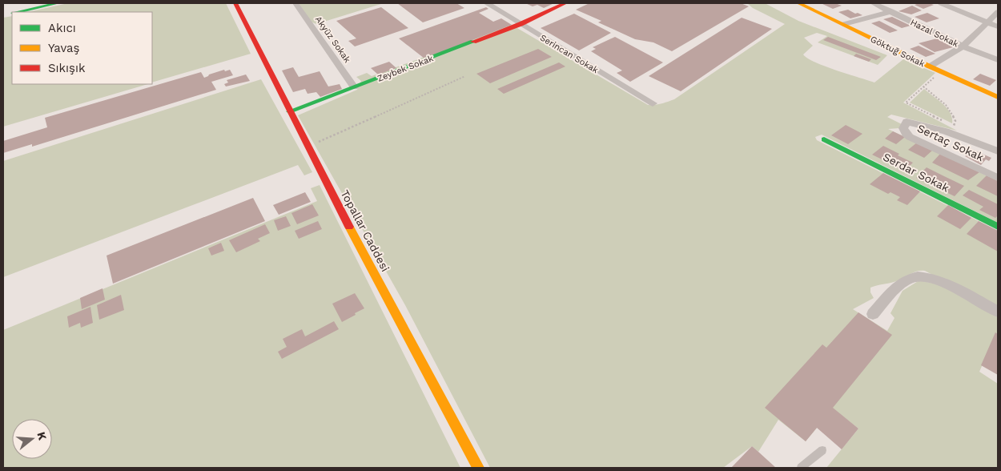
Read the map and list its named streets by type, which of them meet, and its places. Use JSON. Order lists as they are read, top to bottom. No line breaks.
{"streets":{"street":["Hazal Sokak","Akyüz Sokak","Göktuğ Sokak","Serincan Sokak","Zeybek Sokak","Sertaç Sokak","Serdar Sokak","Topallar Caddesi"]},"crossings":[["Akyüz Sokak","Zeybek Sokak"],["Serincan Sokak","Zeybek Sokak"],["Zeybek Sokak","Topallar Caddesi"]],"legend":["Akıcı","Yavaş","Sıkışık"],"north":"right"}
